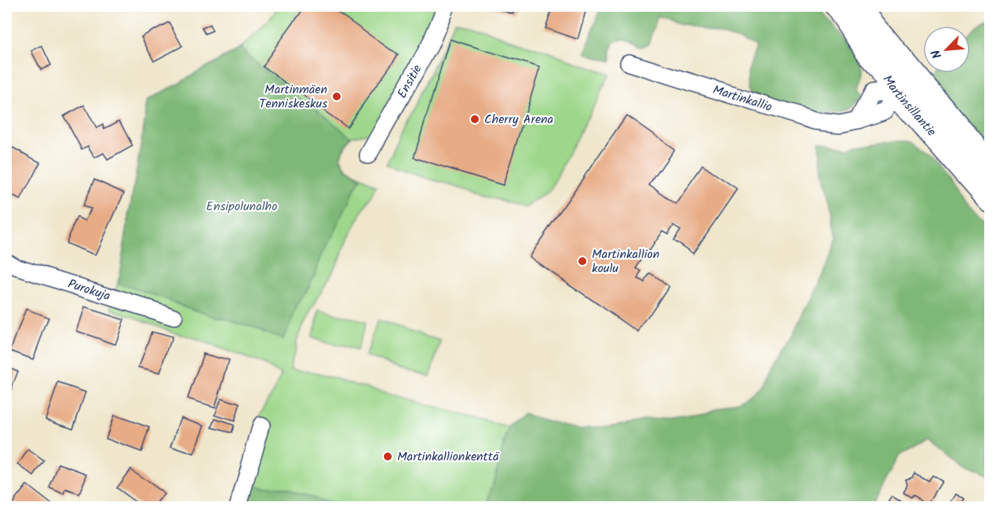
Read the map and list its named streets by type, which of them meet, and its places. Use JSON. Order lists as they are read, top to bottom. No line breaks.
{"streets":{"main road":["Martinsillantie"],"street":["Ensitie","Martinkallio","Purokuja"]},"crossings":[["Martinkallio","Martinsillantie"]],"parks":["Ensipolunalho"],"places":["Martinmäen Tenniskeskus","Cherry Arena","Martinkallion koulu","Martinkallionkenttä"],"north":"bottom left"}
